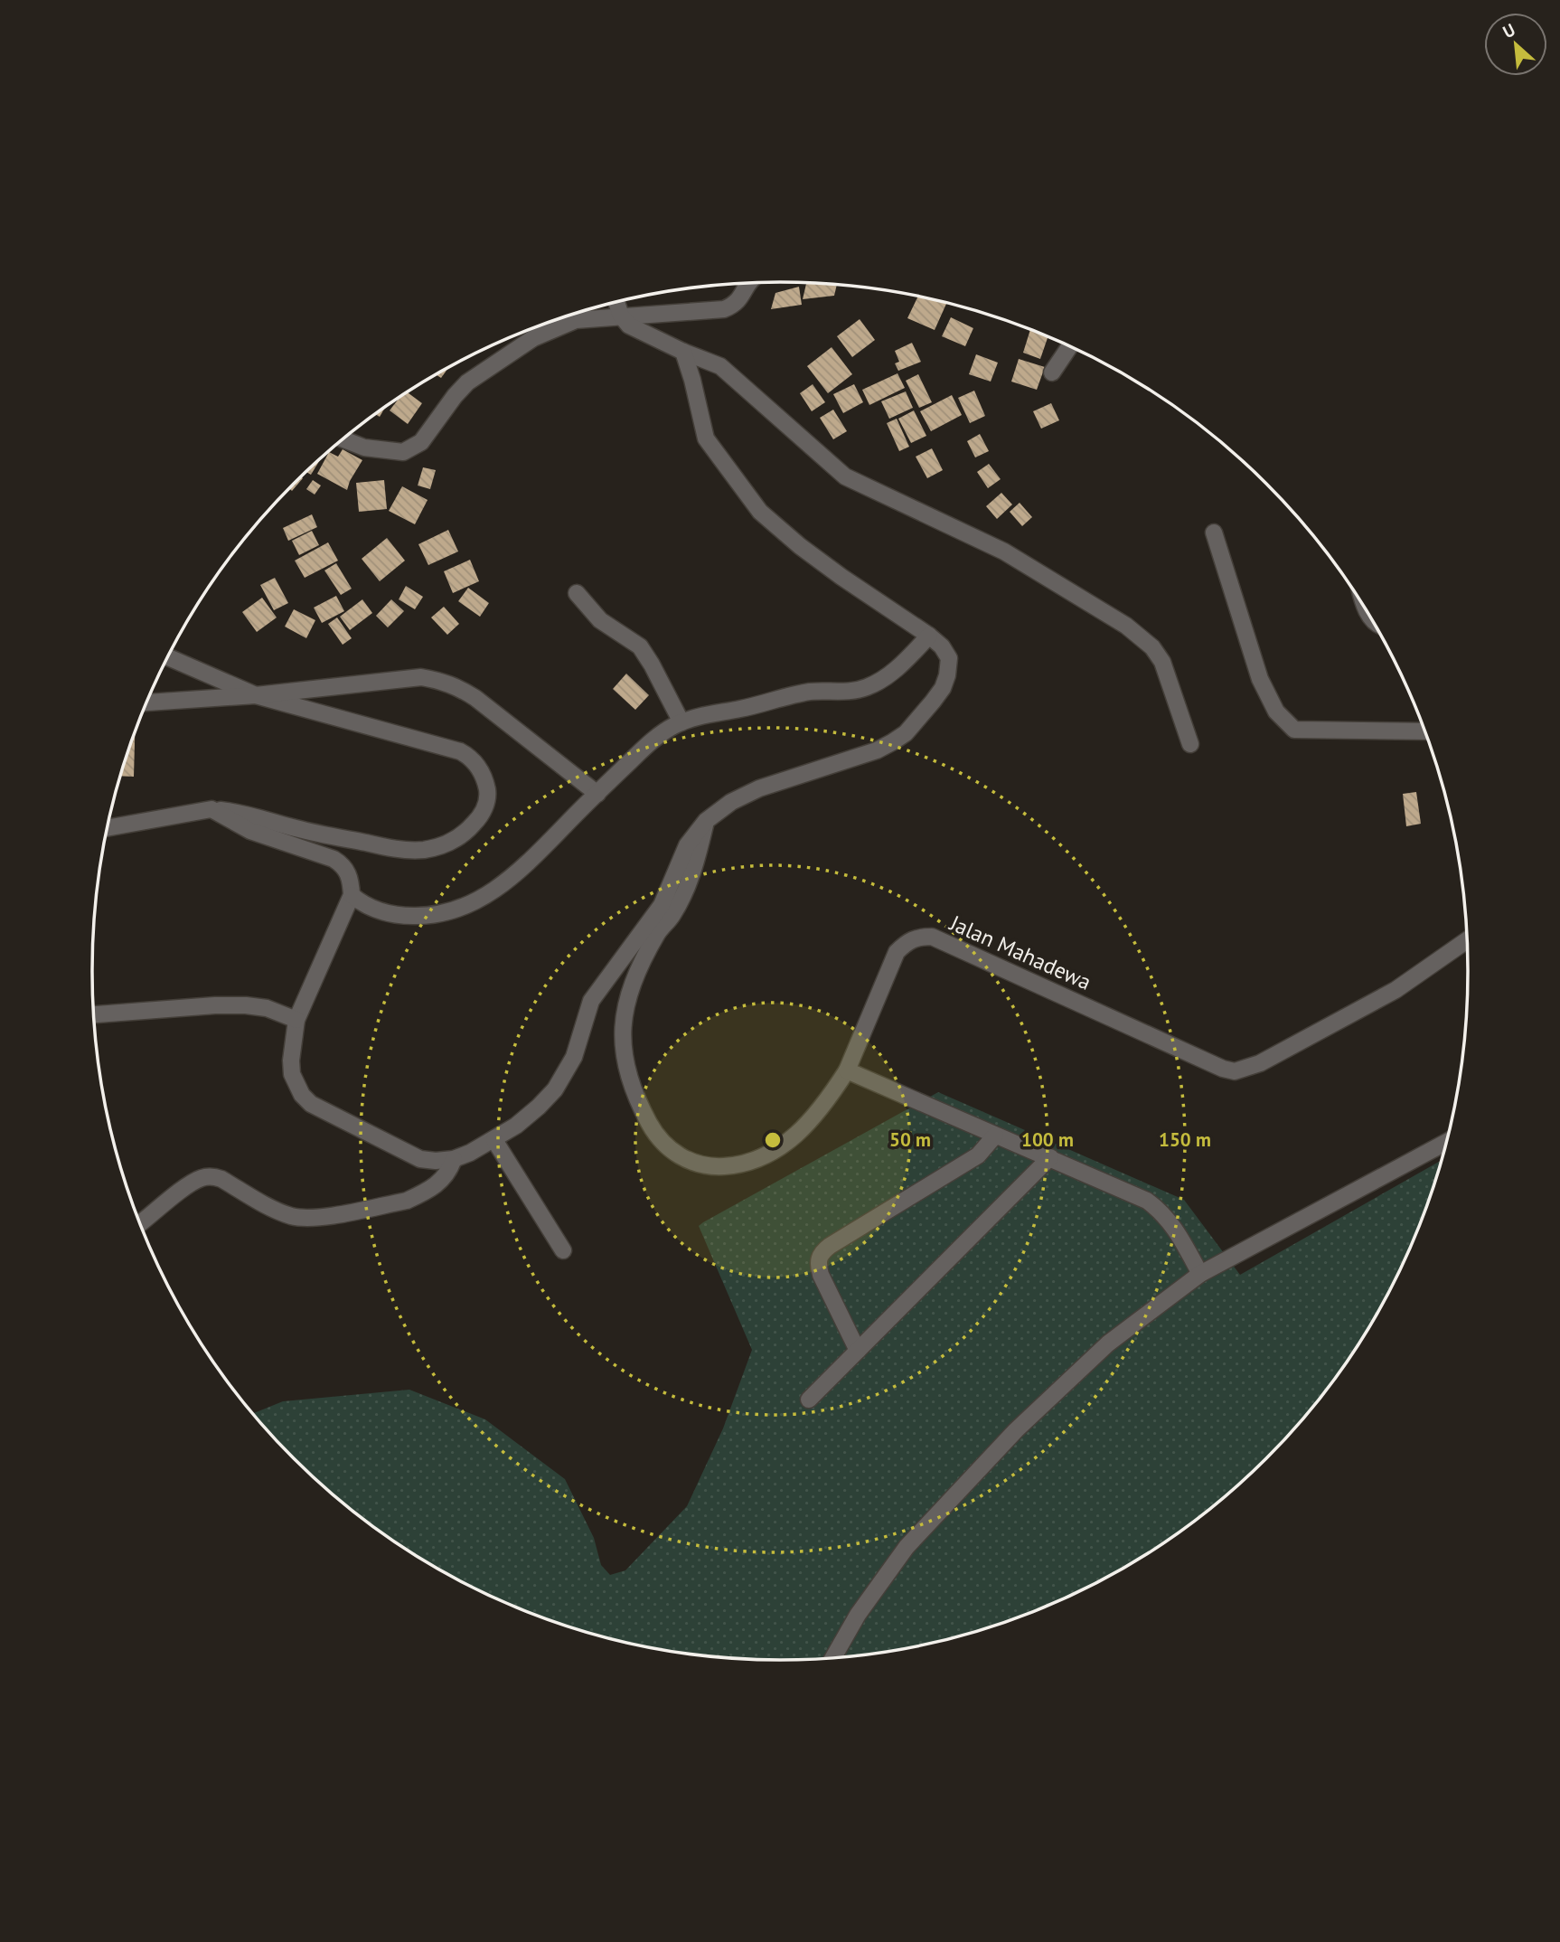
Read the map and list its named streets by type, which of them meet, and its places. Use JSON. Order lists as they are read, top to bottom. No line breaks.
{"streets":{"street":["Jalan Mahadewa"]},"north":"top left","rings":["50 m","100 m","150 m"]}
